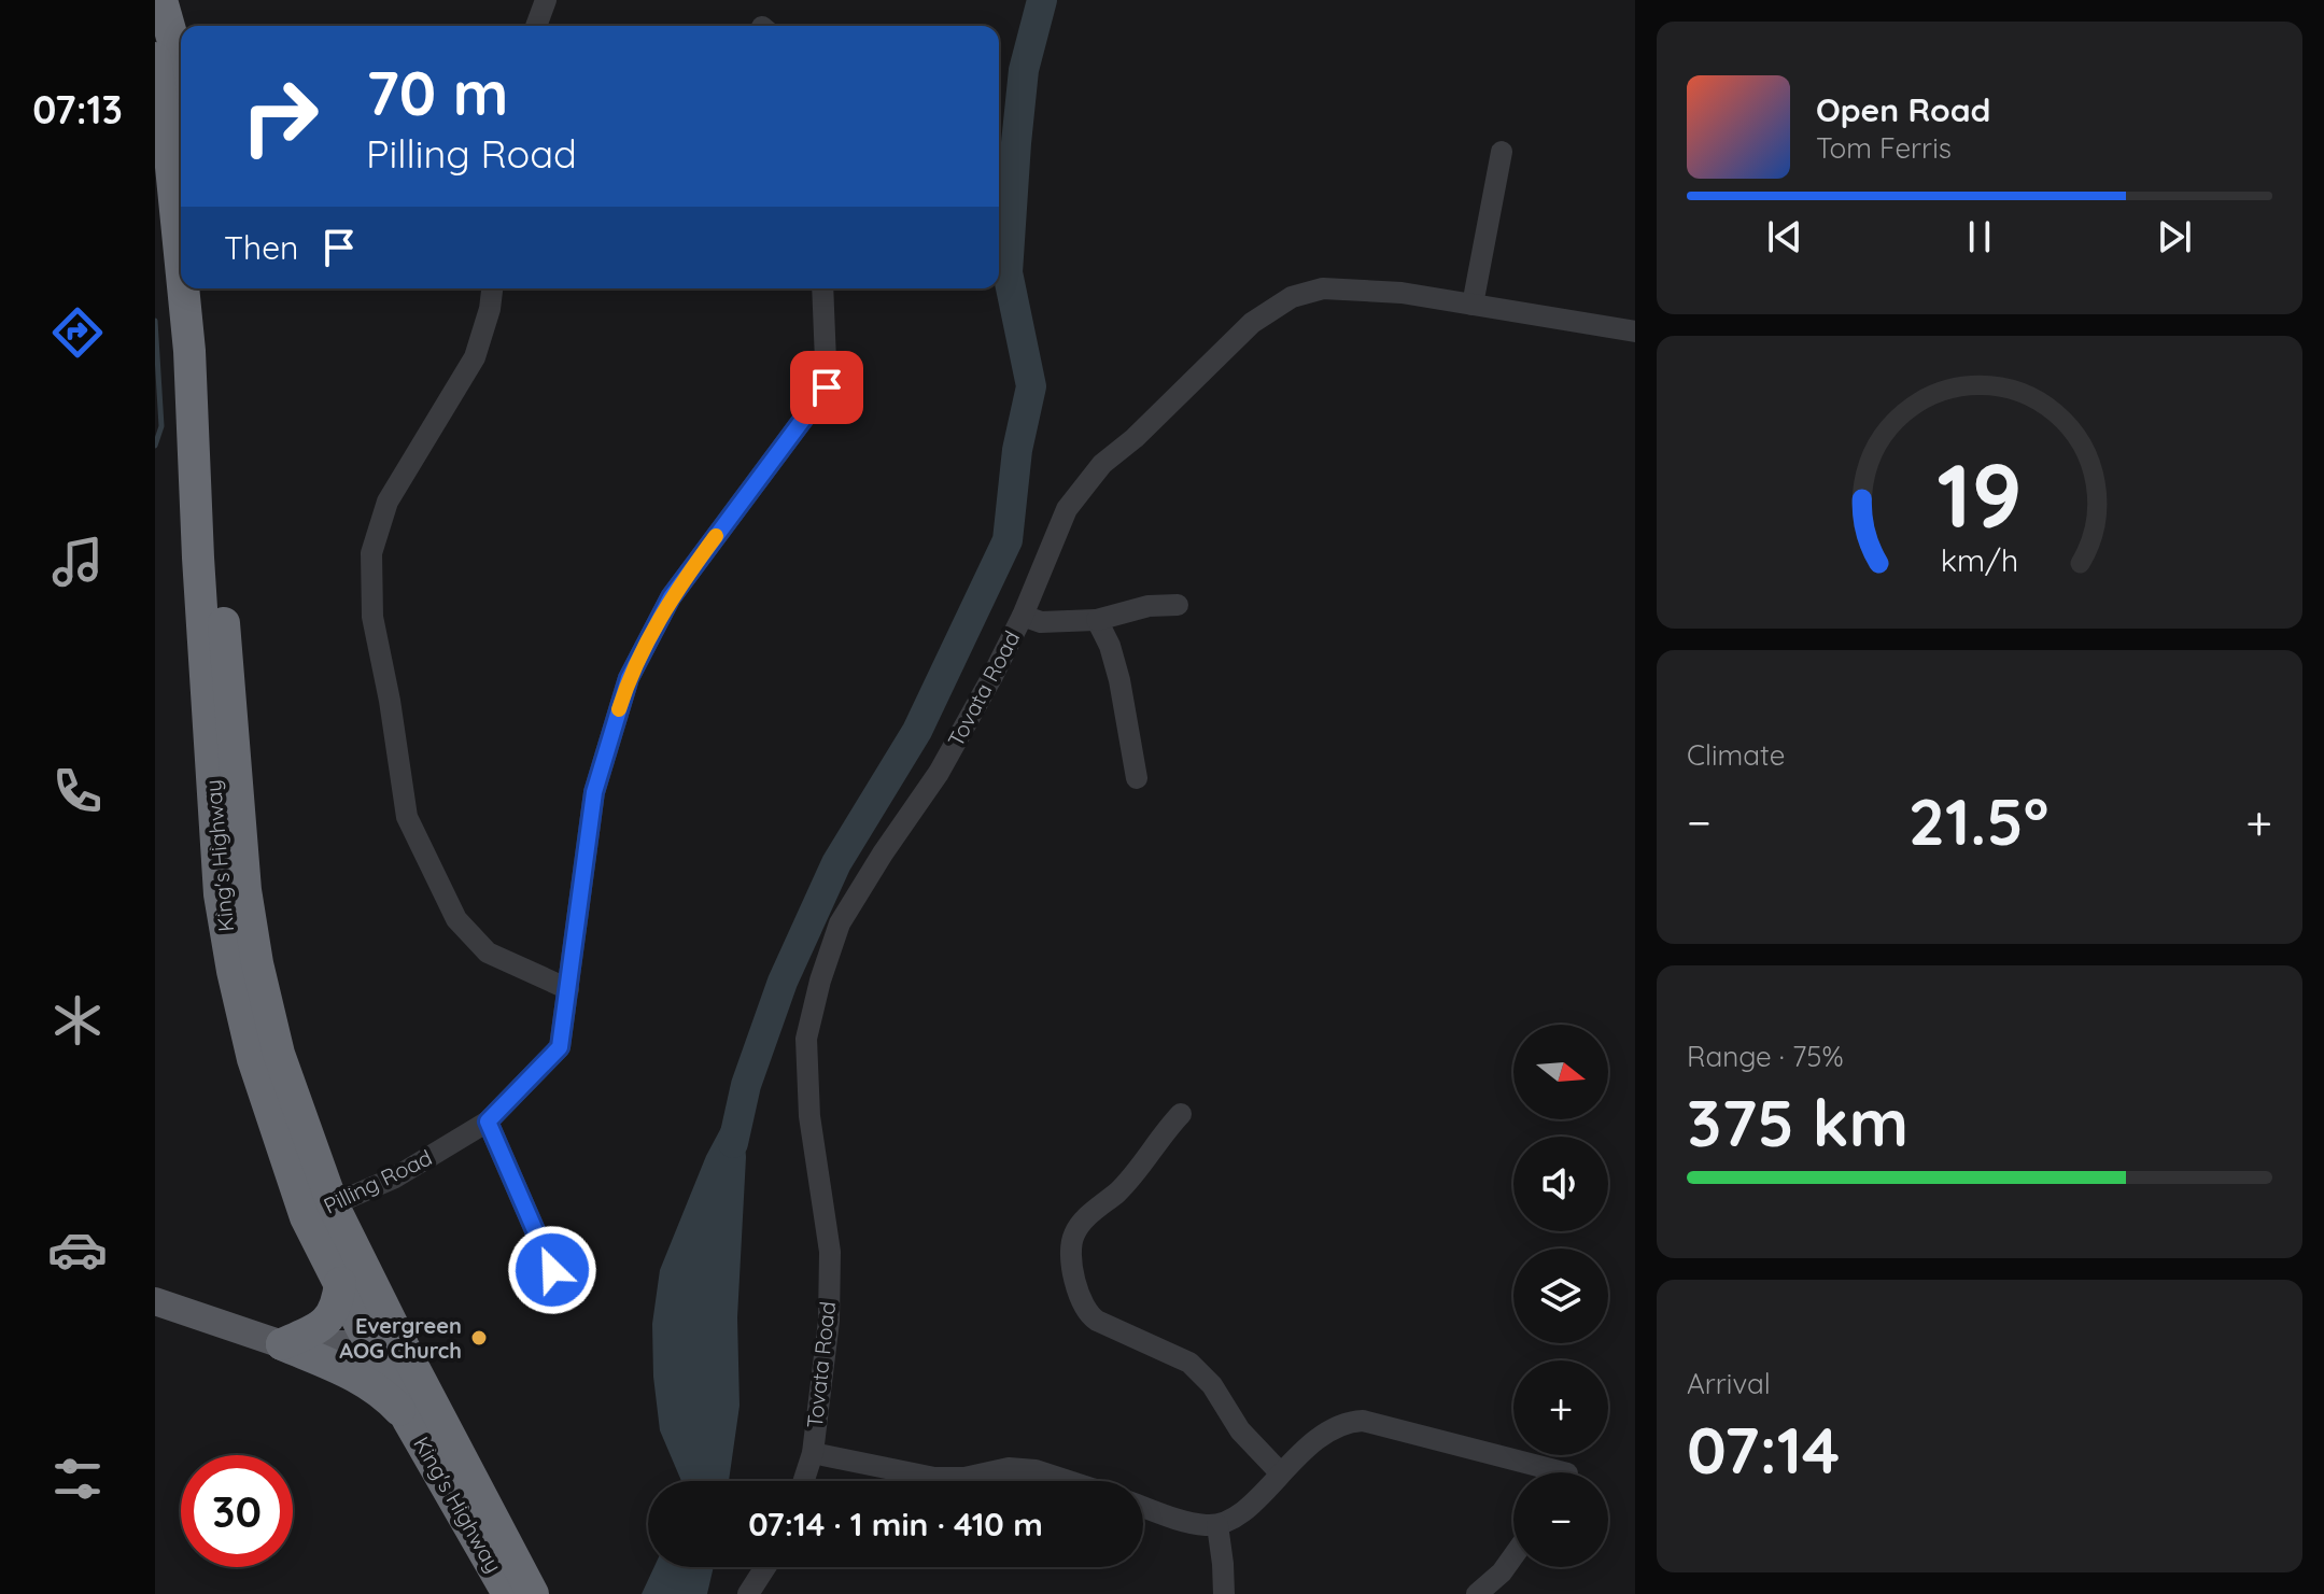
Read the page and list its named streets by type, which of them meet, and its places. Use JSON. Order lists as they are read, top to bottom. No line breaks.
{"streets":{"highway":["King's Highway"],"street":["Tovata Road","Pilling Road"]},"crossings":[["King's Highway","Pilling Road"]],"places":["Evergreen AOG Church"],"north":"right","page":{"tabs":"07:13","turn":["70 m","Pilling Road"],"song":["Open Road","Tom Ferris"],"then":"Then","tile":["Climate",["Range · 75%","375 km"],["Arrival","07:14"]],"heat":["−","21.5°","+"],"map_buttons":["+","−"],"limit":"30","trip":"07:14 · 1 min · 410 m","gauge":["19","km/h"]}}
